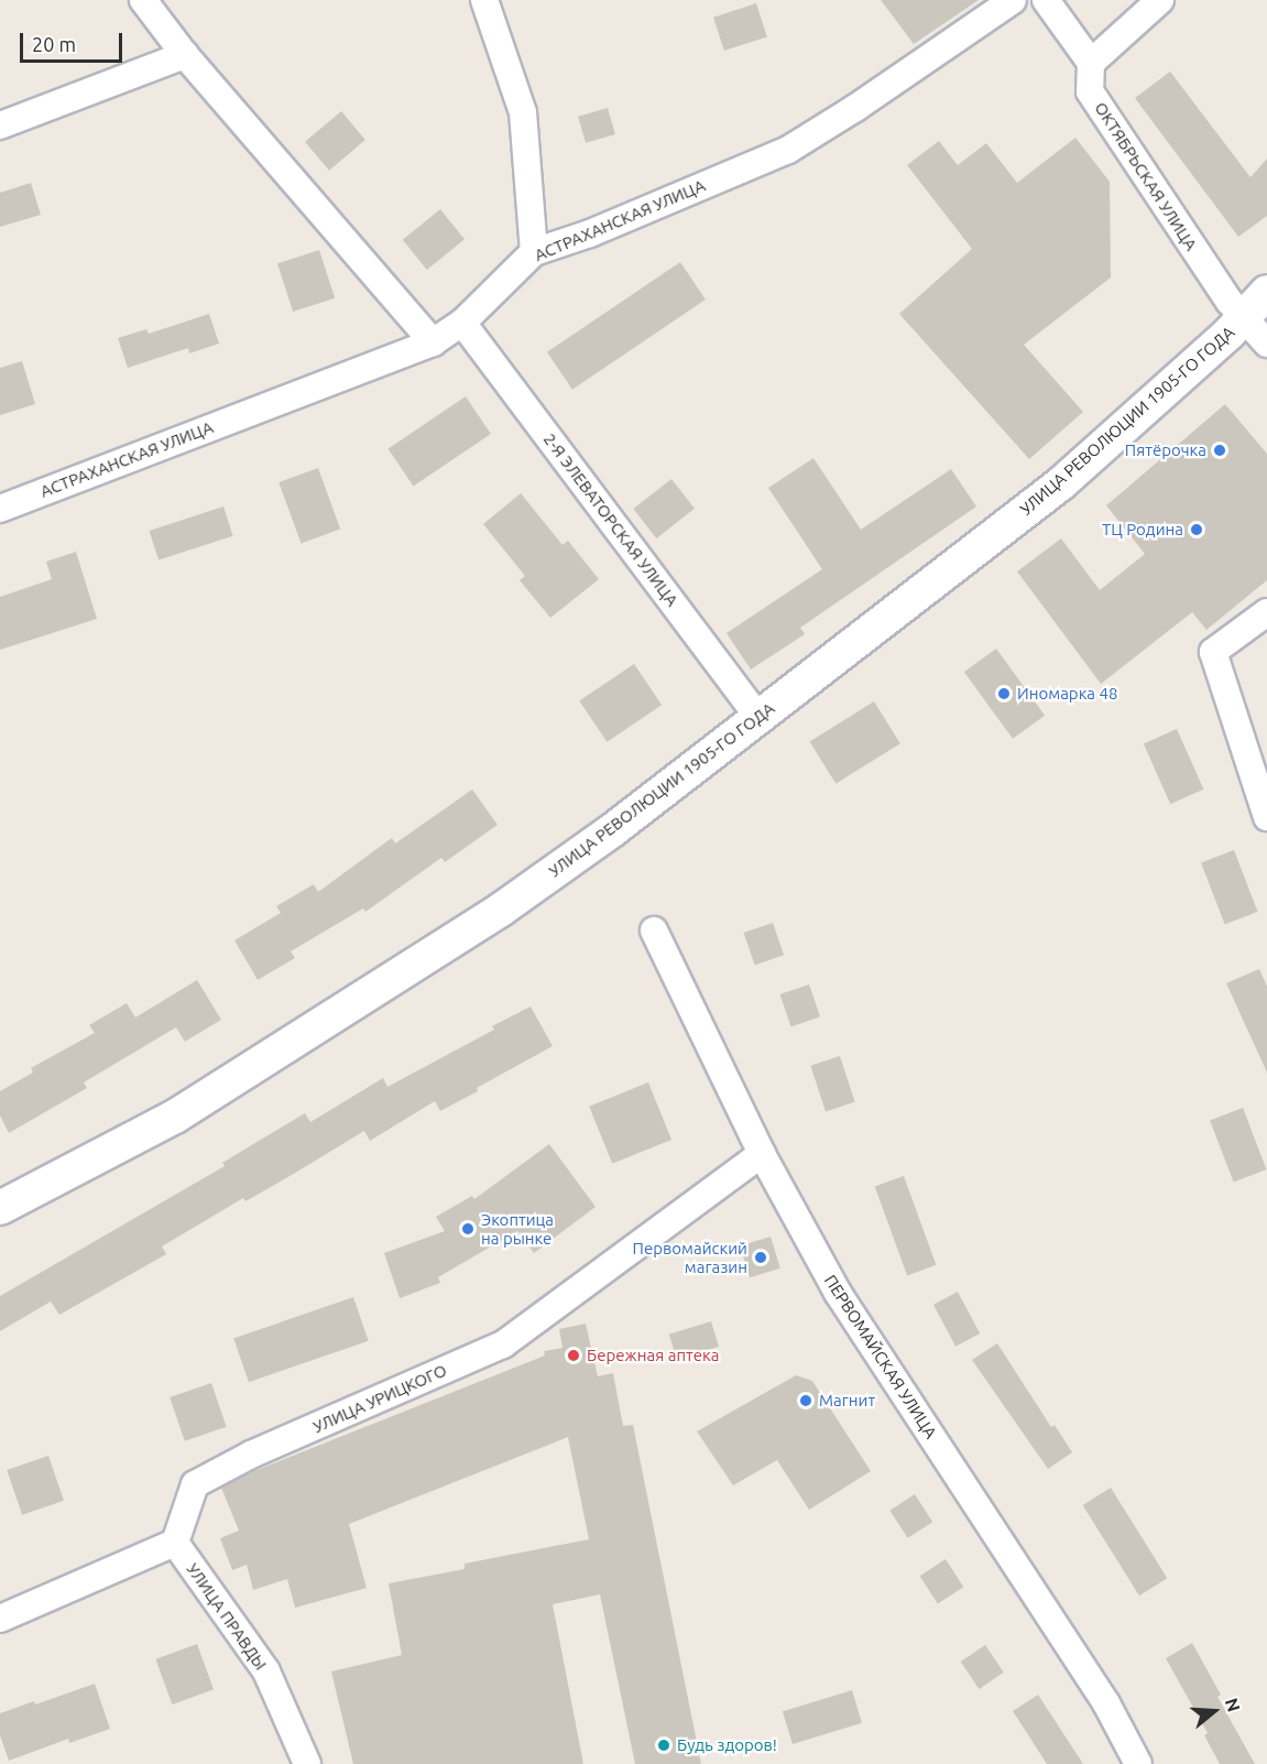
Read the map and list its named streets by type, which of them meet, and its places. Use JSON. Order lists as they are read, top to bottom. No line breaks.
{"streets":{"street":["ОКТЯБРЬСКАЯ УЛИЦА","АСТРАХАНСКАЯ УЛИЦА","УЛИЦА РЕВОЛЮЦИИ 1905-ГО ГОДА","2-Я ЭЛЕВАТОРСКАЯ УЛИЦА","ПЕРВОМАЙСКАЯ УЛИЦА","УЛИЦА УРИЦКОГО","УЛИЦА ПРАВДЫ"]},"crossings":[["ОКТЯБРЬСКАЯ УЛИЦА","УЛИЦА РЕВОЛЮЦИИ 1905-ГО ГОДА"],["АСТРАХАНСКАЯ УЛИЦА","2-Я ЭЛЕВАТОРСКАЯ УЛИЦА"],["УЛИЦА РЕВОЛЮЦИИ 1905-ГО ГОДА","2-Я ЭЛЕВАТОРСКАЯ УЛИЦА"],["ПЕРВОМАЙСКАЯ УЛИЦА","УЛИЦА УРИЦКОГО"],["УЛИЦА УРИЦКОГО","УЛИЦА ПРАВДЫ"]],"places":["Пятёрочка","ТЦ Родина","Иномарка 48","Экоптица на рынке","Первомайский магазин","Бережная аптека","Магнит","Будь здоров!"],"scale_bar":"20 m","north":"right"}
